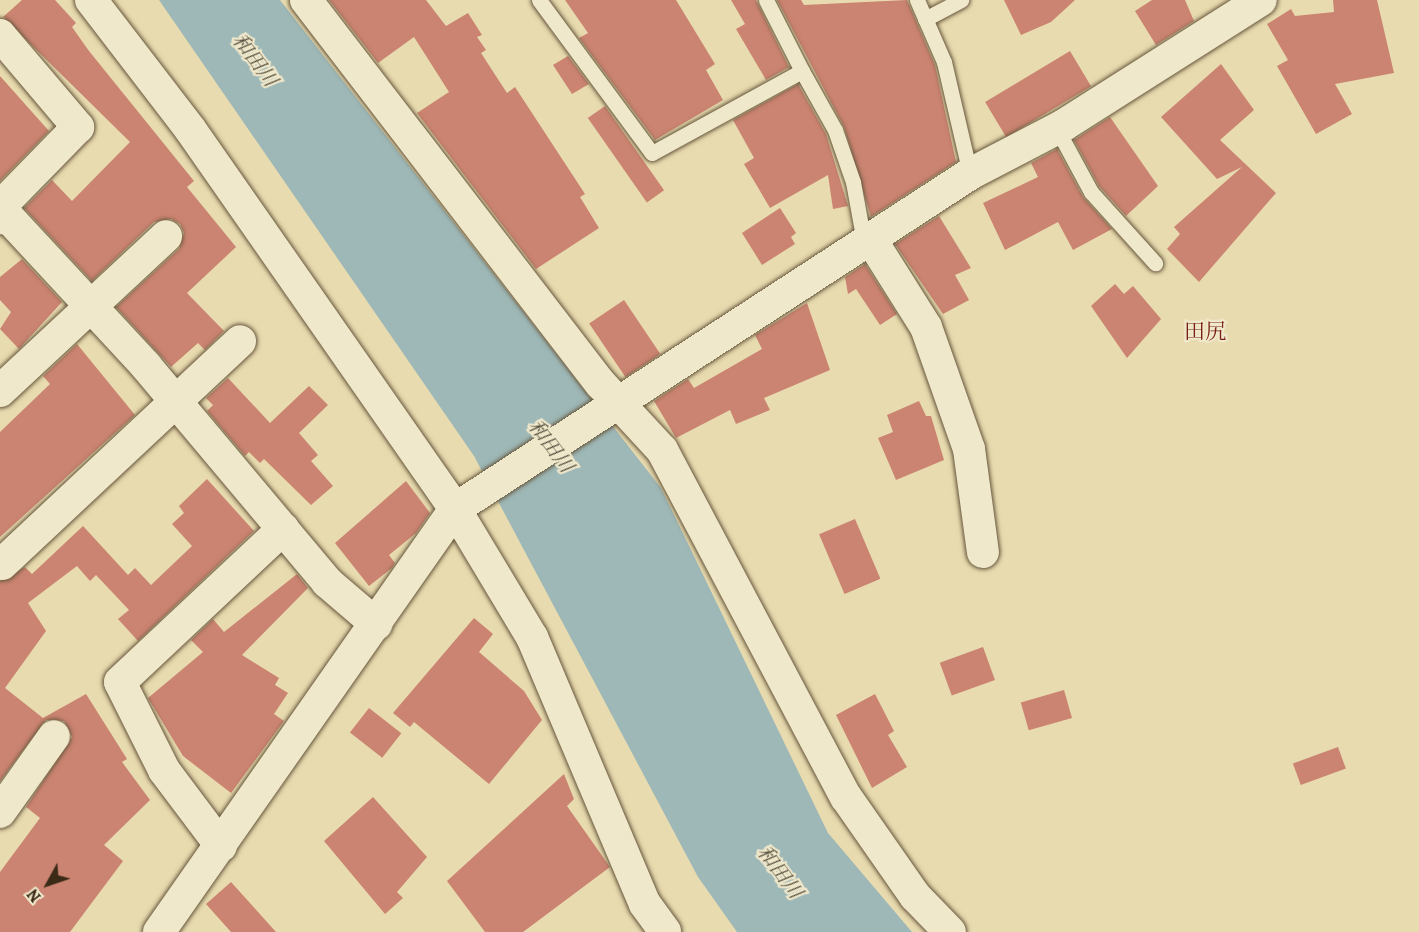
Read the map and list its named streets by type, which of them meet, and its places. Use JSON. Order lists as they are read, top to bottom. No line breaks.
{"districts":["田尻"],"water":["和田川"],"north":"bottom left"}
